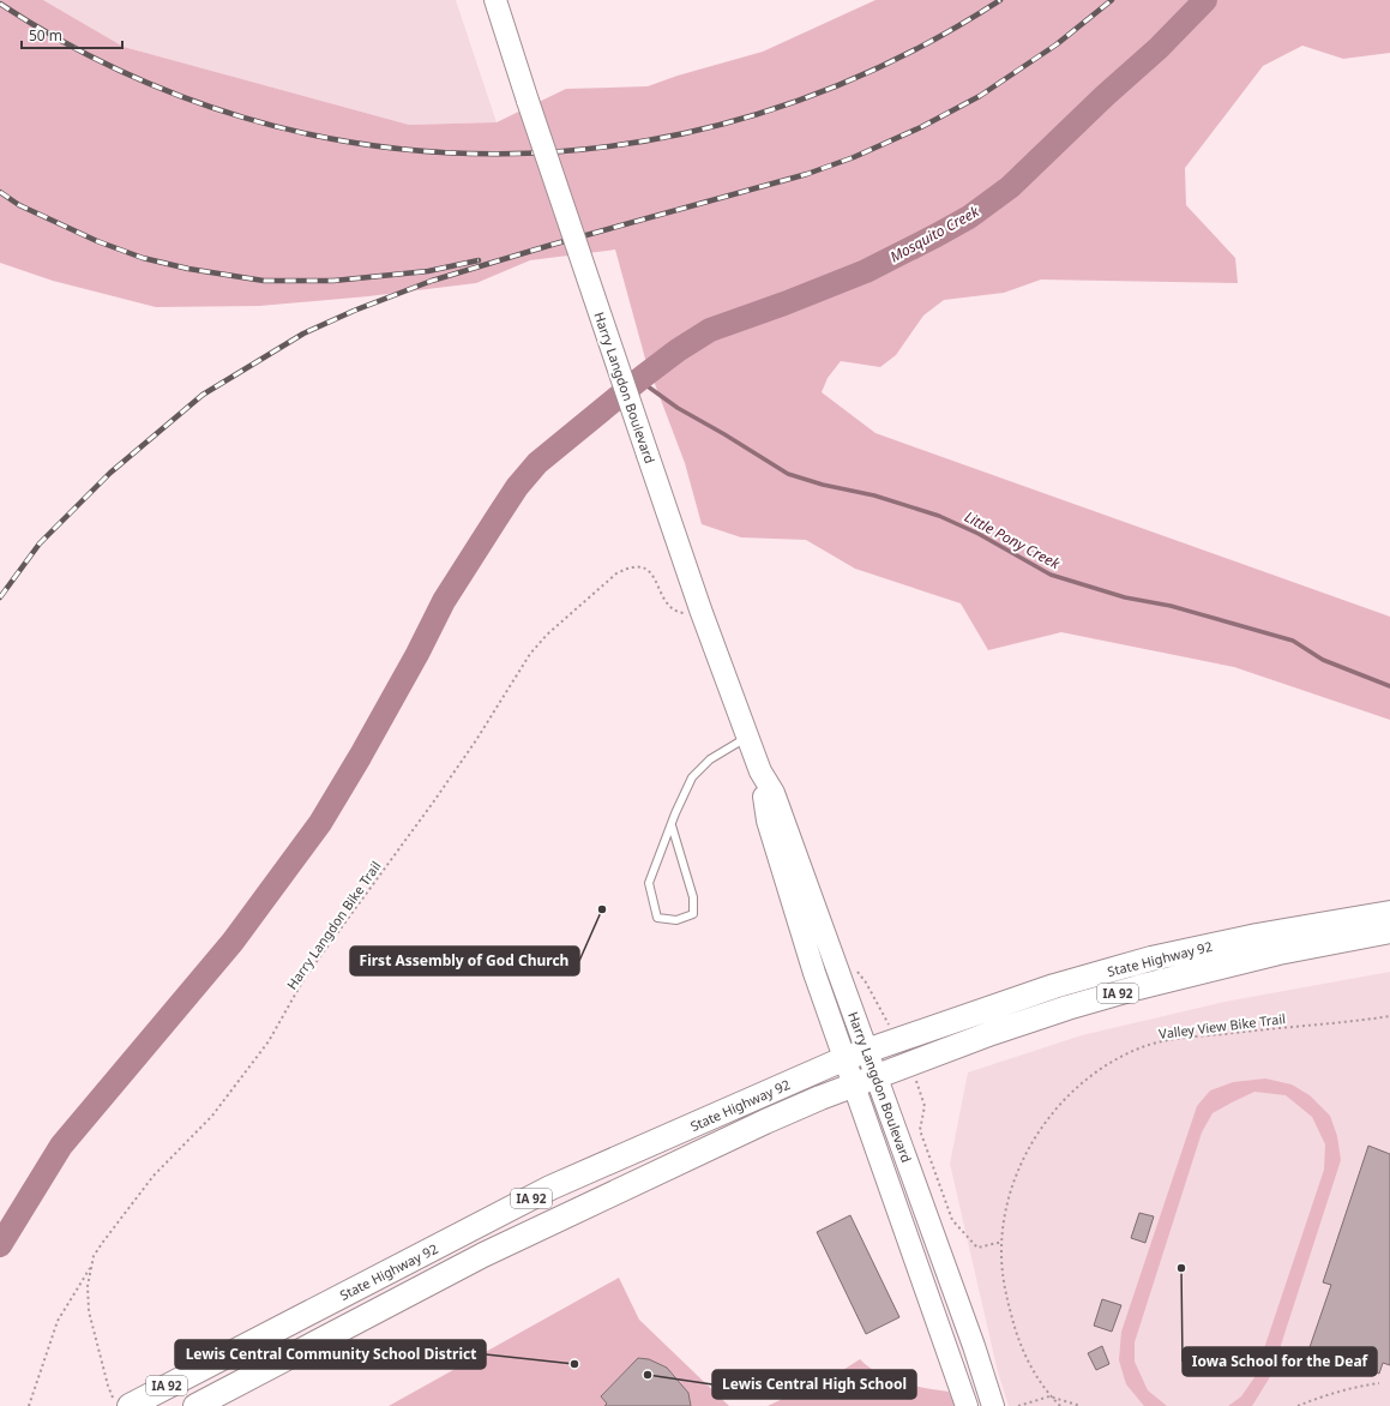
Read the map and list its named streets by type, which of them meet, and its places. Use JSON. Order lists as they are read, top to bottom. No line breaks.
{"streets":{"main road":["Harry Langdon Boulevard","State Highway 92","IA 92"],"path":["Harry Langdon Bike Trail","Valley View Bike Trail"]},"crossings":[["Harry Langdon Boulevard","Harry Langdon Bike Trail"],["Harry Langdon Boulevard","State Highway 92"],["Harry Langdon Bike Trail","State Highway 92"]],"water":["Mosquito Creek","Little Pony Creek"],"places":["First Assembly of God Church","Iowa School for the Deaf","Lewis Central Community School District","Lewis Central High School"],"scale_bar":"50 m"}
